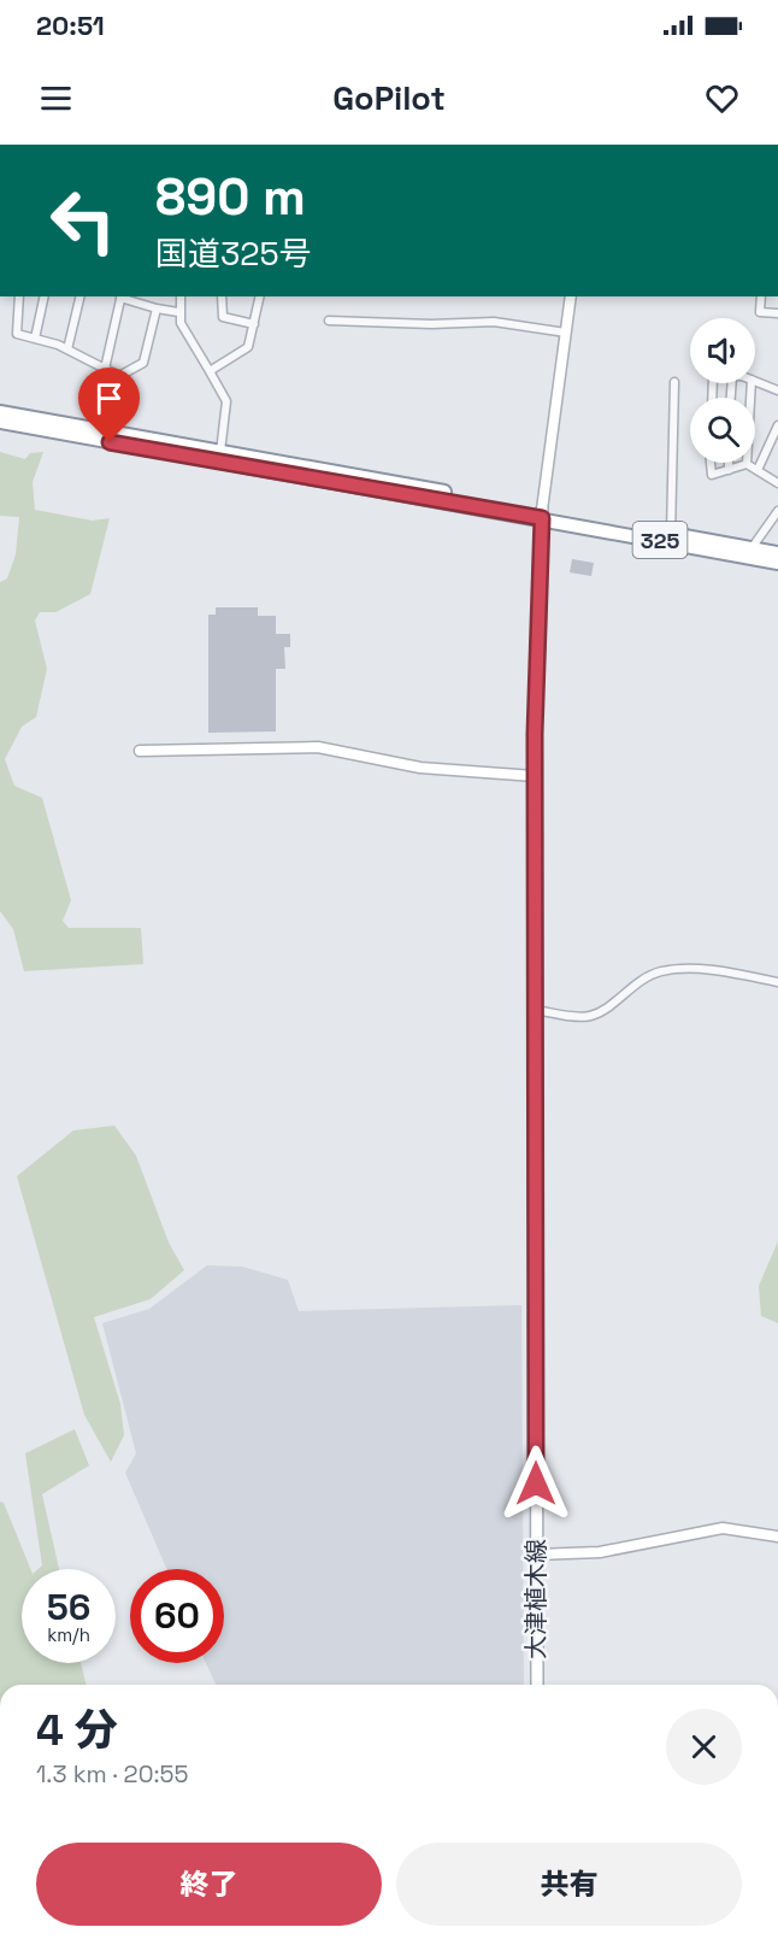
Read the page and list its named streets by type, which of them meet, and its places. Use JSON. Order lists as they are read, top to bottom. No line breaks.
{"streets":{"highway":["325"],"main road":["大津植木線"]},"crossings":[["325","大津植木線"]],"page":{"status":"20:51","header":"GoPilot","turn":["890 m","国道325号"],"speed":"56 km/h","limit":"60","heading":["4 分","1.3 km · 20:55"],"buttons":["終了","共有"]}}
